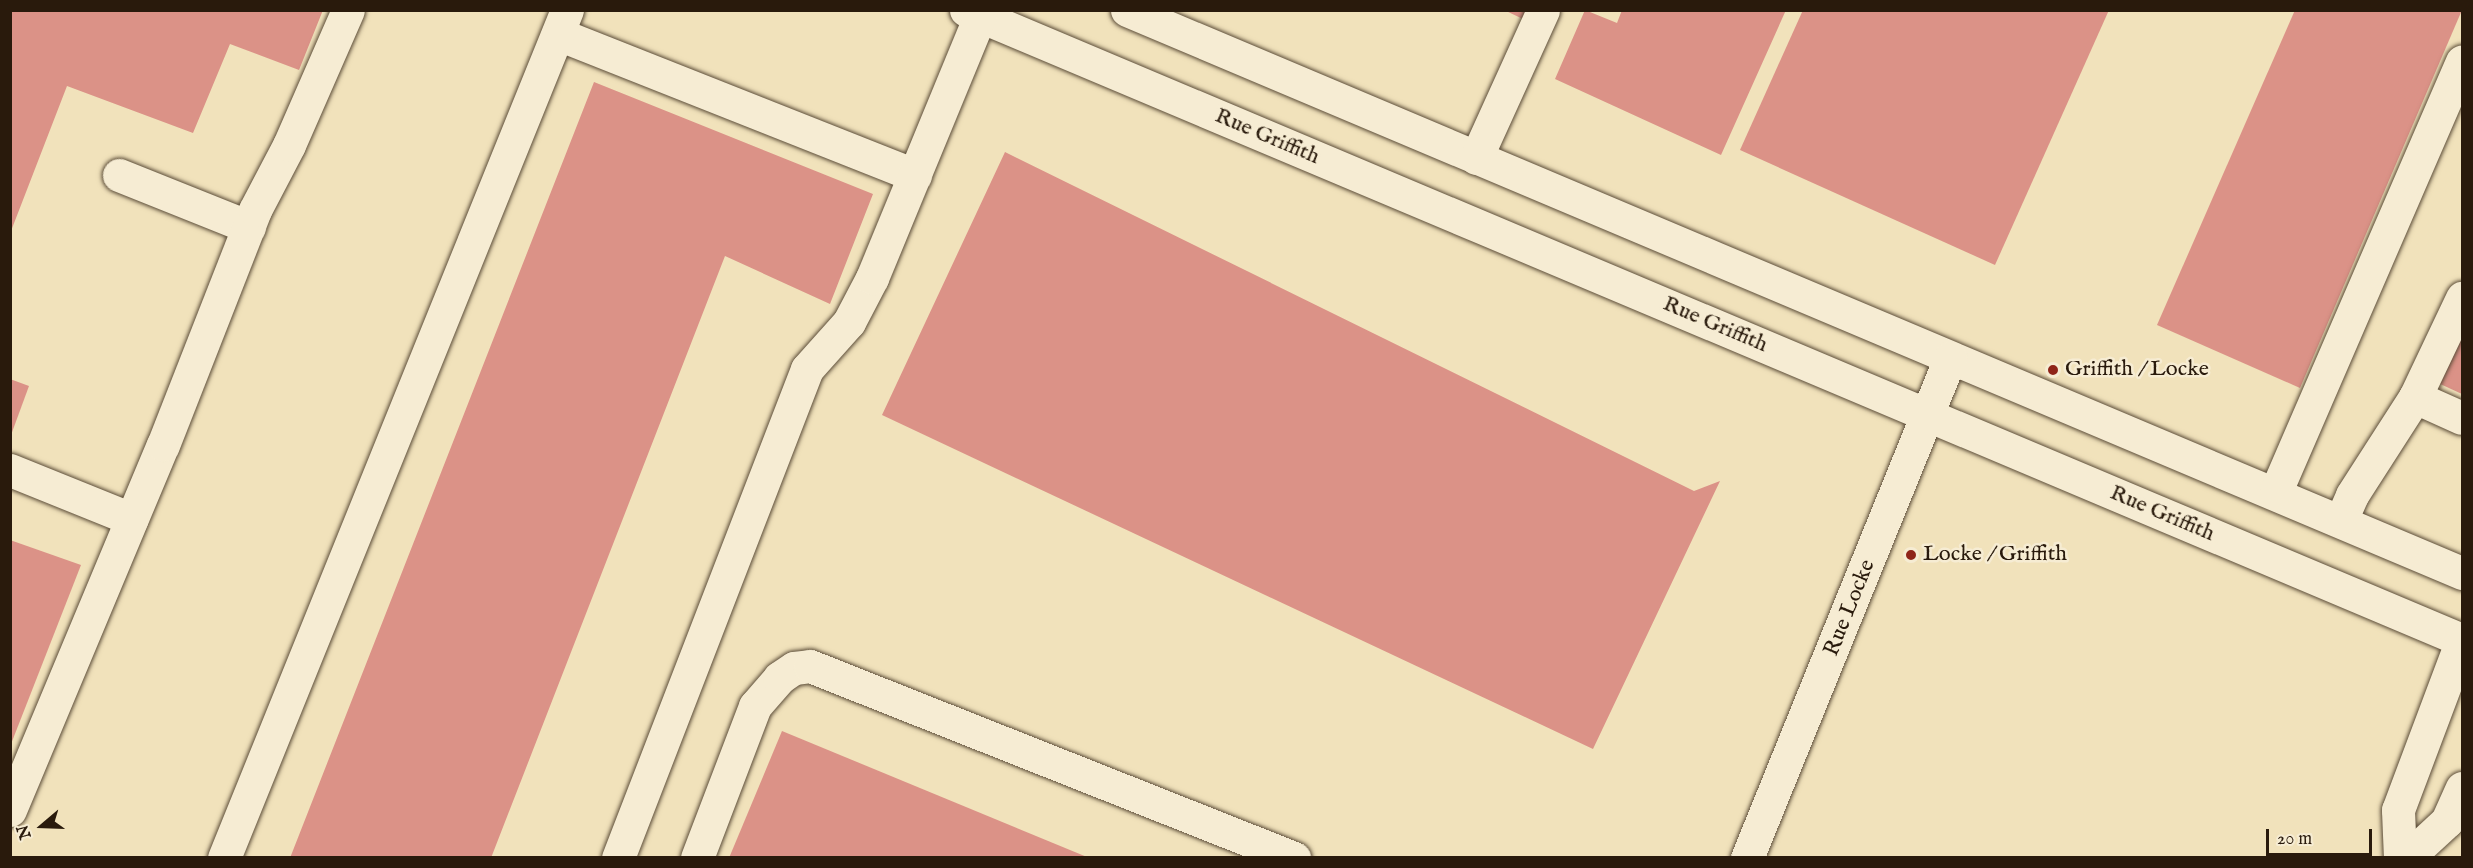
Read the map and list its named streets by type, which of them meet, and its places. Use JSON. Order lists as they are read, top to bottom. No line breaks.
{"streets":{"street":["Rue Griffith","Rue Locke"]},"crossings":[["Rue Griffith","Rue Locke"]],"places":["Griffith / Locke","Locke / Griffith"],"scale_bar":"20 m","north":"left"}
